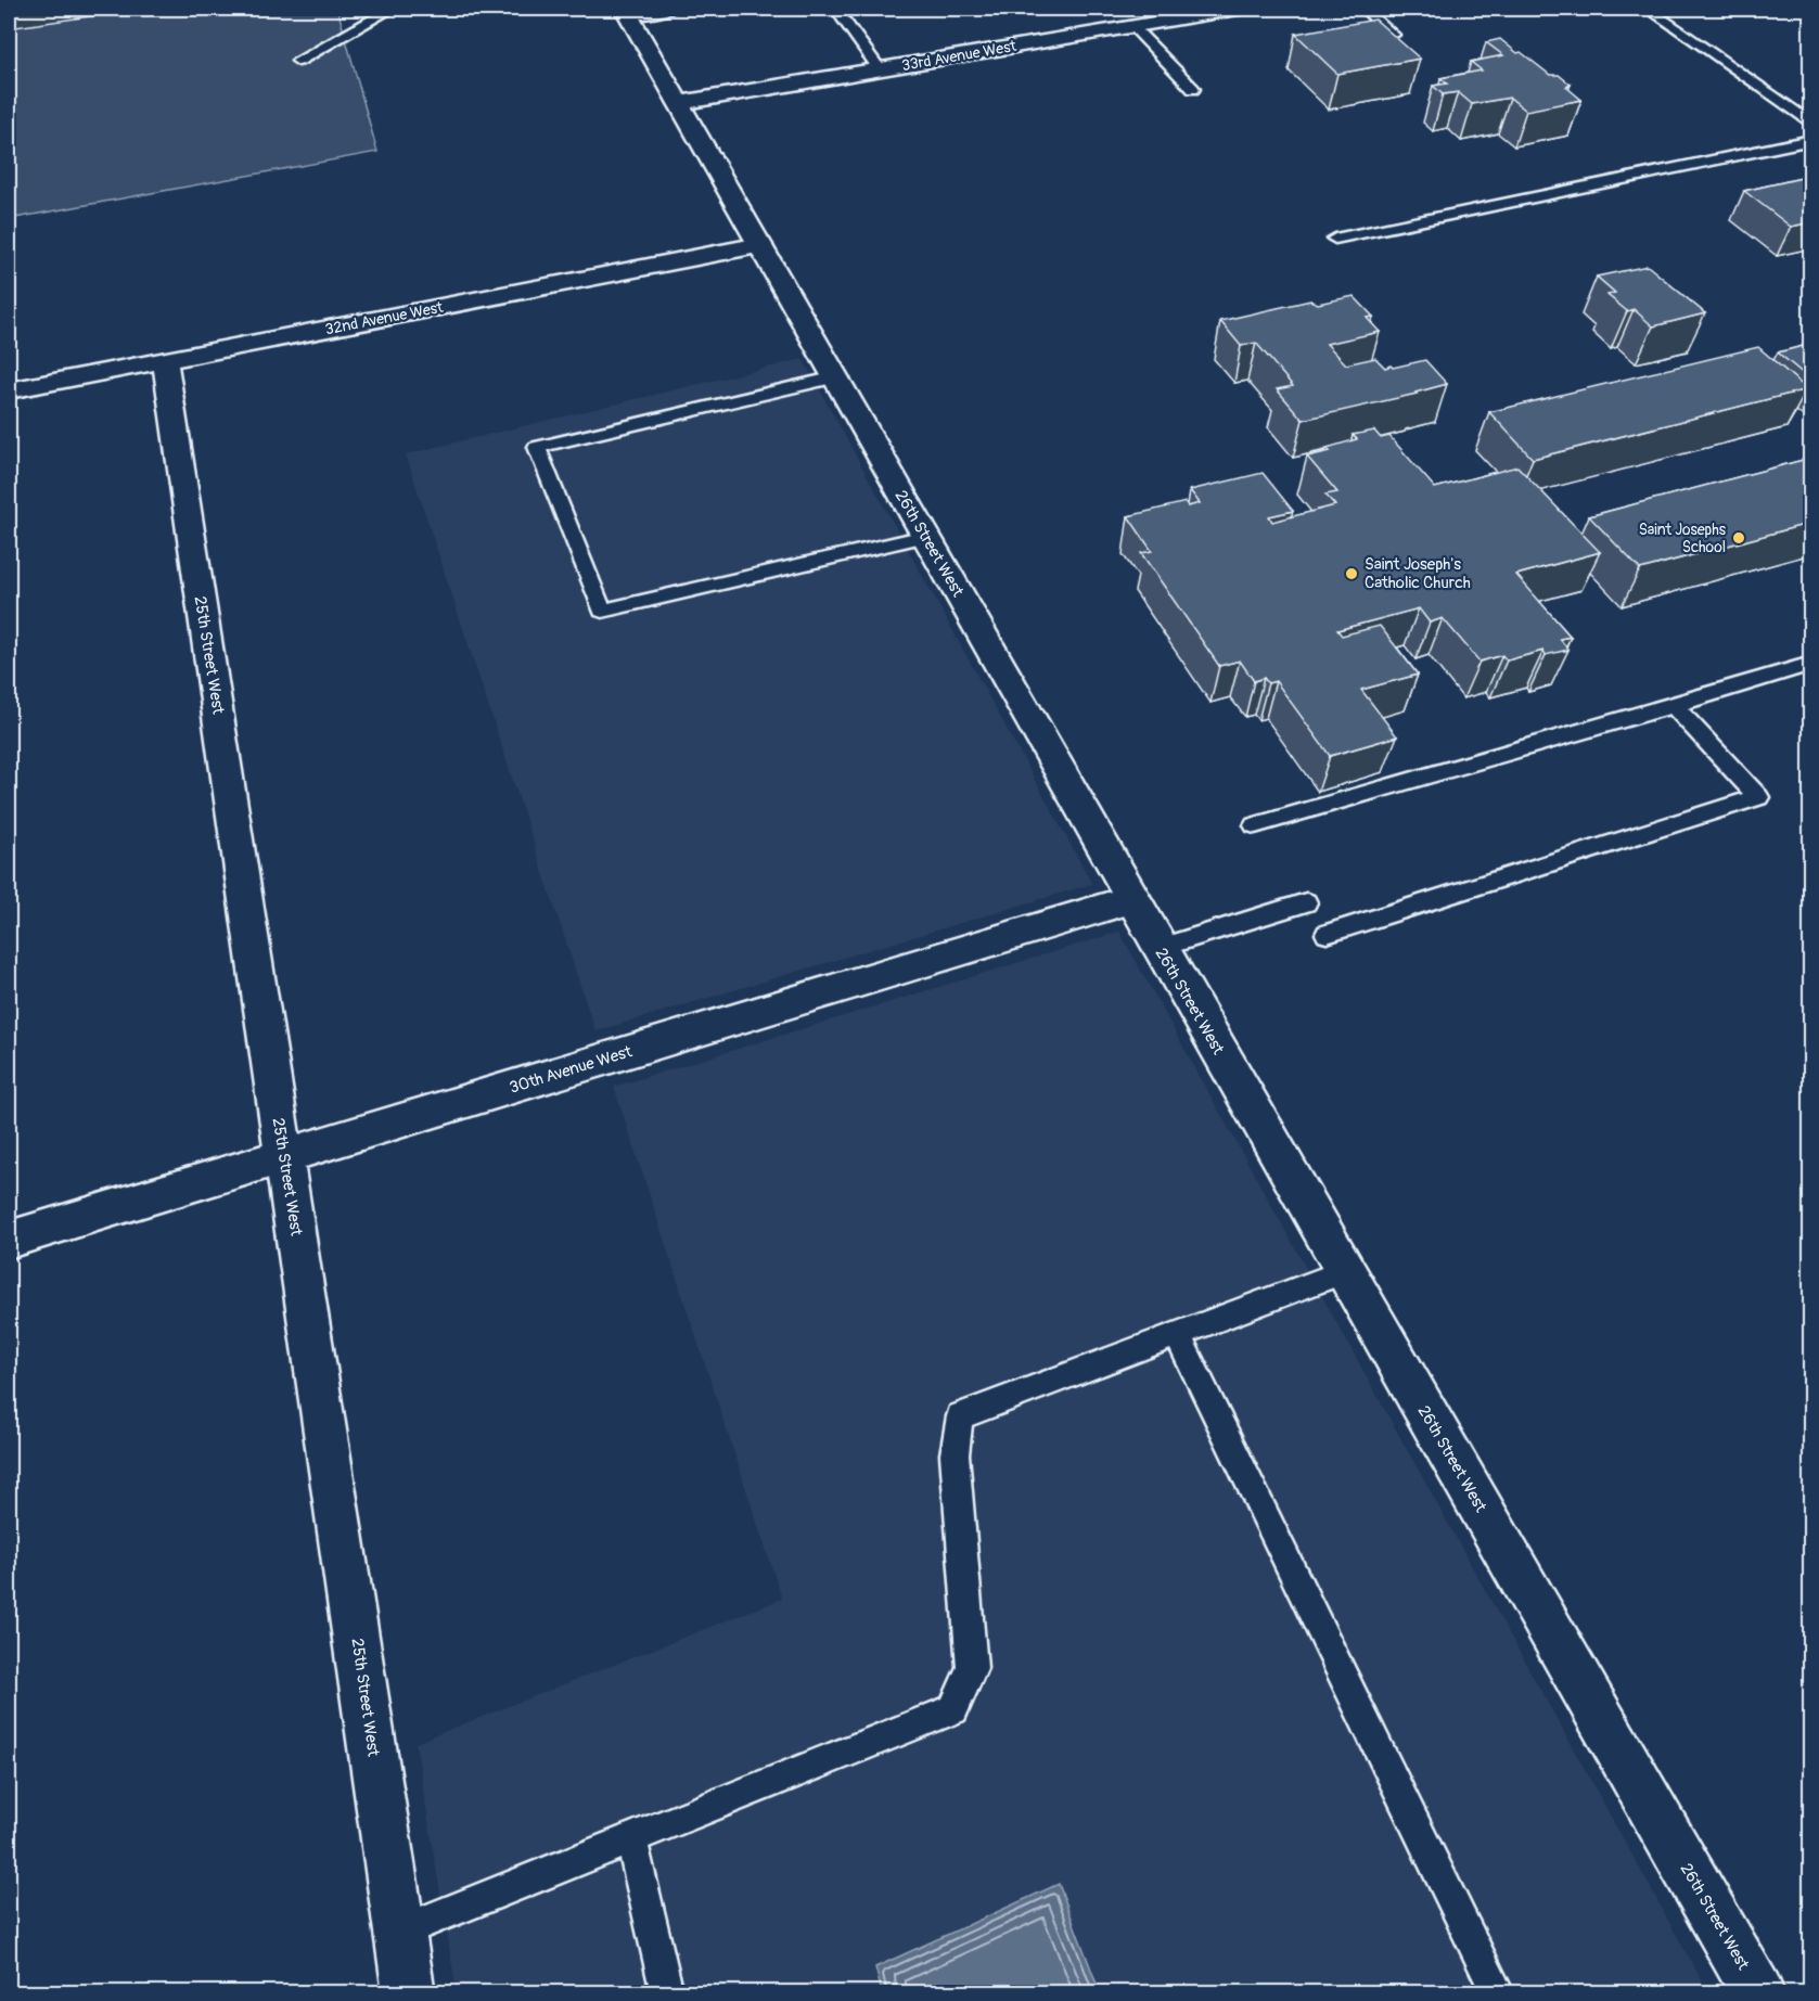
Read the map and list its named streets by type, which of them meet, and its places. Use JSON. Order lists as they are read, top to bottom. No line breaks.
{"streets":{"street":["33rd Avenue West","32nd Avenue West","26th Street West","25th Street West","30th Avenue West"]},"crossings":[["33rd Avenue West","26th Street West"],["32nd Avenue West","26th Street West"],["32nd Avenue West","25th Street West"],["26th Street West","30th Avenue West"],["25th Street West","30th Avenue West"]],"places":["Saint Josephs School","Saint Joseph's Catholic Church"]}
